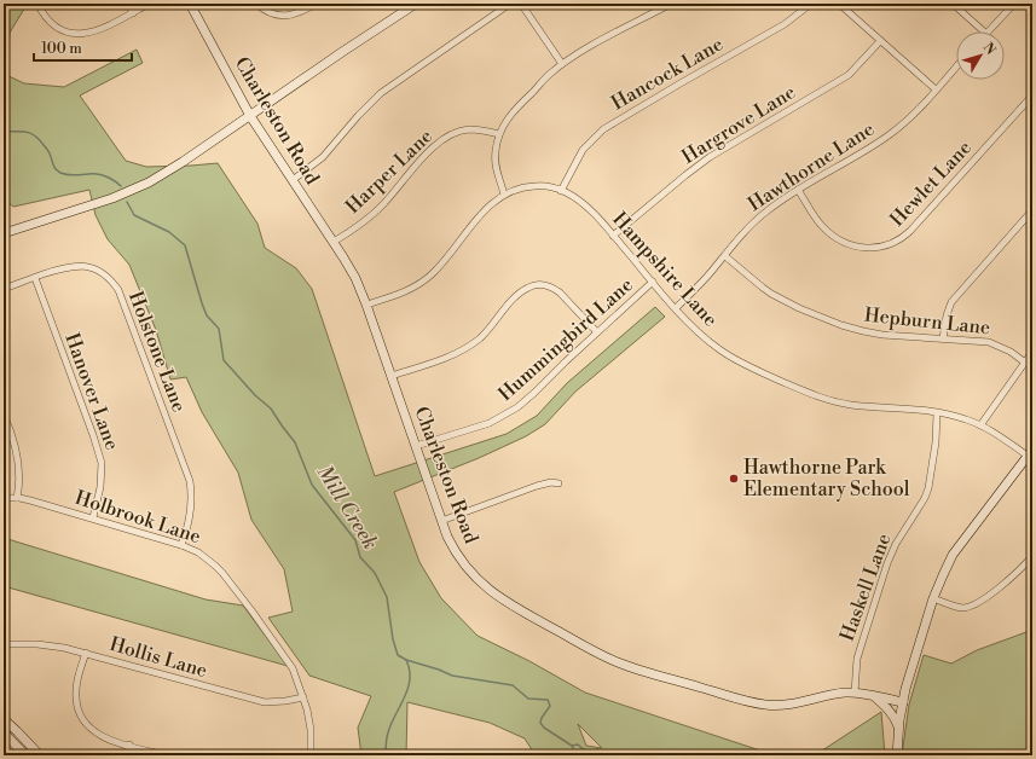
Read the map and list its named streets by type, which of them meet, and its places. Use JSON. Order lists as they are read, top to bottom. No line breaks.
{"streets":{"street":["Hancock Lane","Charleston Road","Hargrove Lane","Hawthorne Lane","Harper Lane","Hewlet Lane","Hampshire Lane","Hepburn Lane","Hummingbird Lane","Holstone Lane","Hanover Lane","Holbrook Lane","Haskell Lane","Hollis Lane"]},"crossings":[["Hancock Lane","Hampshire Lane"],["Charleston Road","Harper Lane"],["Charleston Road","Hampshire Lane"],["Charleston Road","Hummingbird Lane"],["Charleston Road","Haskell Lane"],["Hargrove Lane","Hampshire Lane"],["Hawthorne Lane","Hewlet Lane"],["Hawthorne Lane","Hampshire Lane"],["Hawthorne Lane","Hepburn Lane"],["Hampshire Lane","Hummingbird Lane"],["Hampshire Lane","Haskell Lane"],["Holstone Lane","Hanover Lane"],["Holstone Lane","Holbrook Lane"],["Hanover Lane","Holbrook Lane"],["Holbrook Lane","Hollis Lane"]],"water":["Mill Creek"],"places":["Hawthorne Park Elementary School"],"scale_bar":"100 m","north":"top right"}
